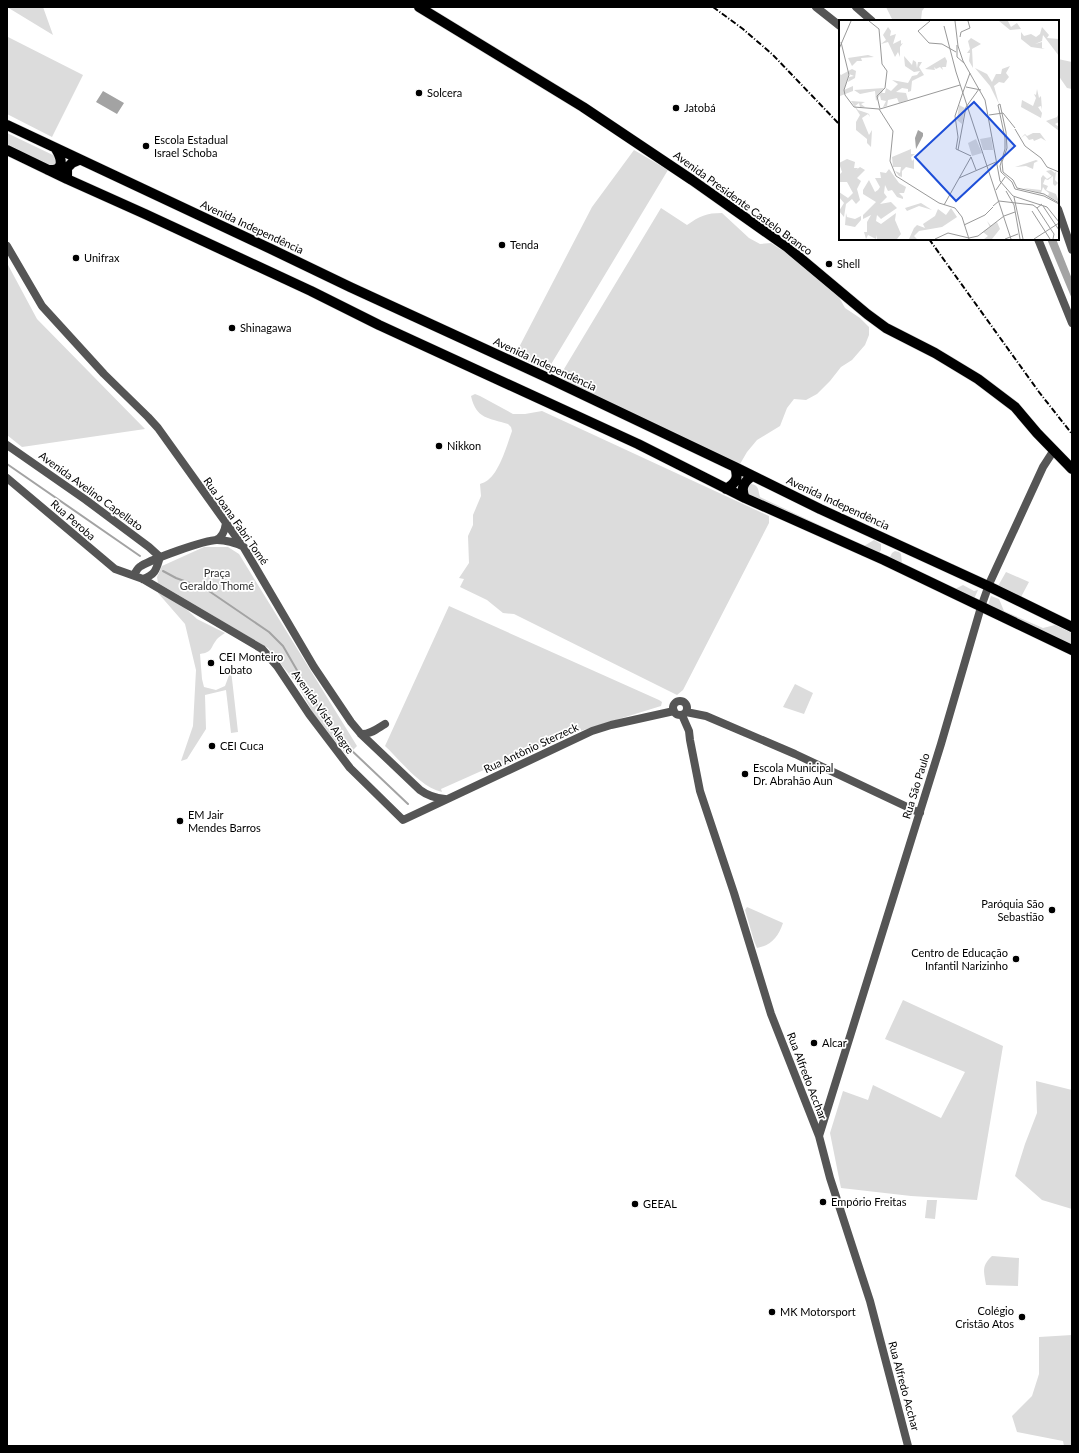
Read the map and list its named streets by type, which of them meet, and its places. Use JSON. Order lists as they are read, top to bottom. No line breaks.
{"streets":{"main road":["Avenida Presidente Castelo Branco","Avenida Independência"],"street":["Avenida Avelino Capellato","Rua Peroba","Rua Joana Fabri Tomé","Avenida Vista Alegre","Rua Antônio Sterzeck","Rua São Paulo","Rua Alfredo Acchar"]},"crossings":[["Avenida Presidente Castelo Branco","Rua São Paulo"],["Avenida Independência","Rua São Paulo"],["Rua Peroba","Avenida Vista Alegre"],["Rua Joana Fabri Tomé","Rua Antônio Sterzeck"],["Avenida Vista Alegre","Rua Antônio Sterzeck"],["Rua Antônio Sterzeck","Rua Alfredo Acchar"],["Rua São Paulo","Rua Alfredo Acchar"]],"parks":["Praça Geraldo Thomé"],"places":["Solcera","Jatobá","Escola Estadual Israel Schoba","Tenda","Unifrax","Shell","Shinagawa","Nikkon","CEI Monteiro Lobato","CEI Cuca","Escola Municipal Dr. Abrahão Aun","EM Jair Mendes Barros","Paróquia São Sebastião","Centro de Educação Infantil Narizinho","Alcar","Empório Freitas","GEEAL","MK Motorsport","Colégio Cristão Atos"]}
